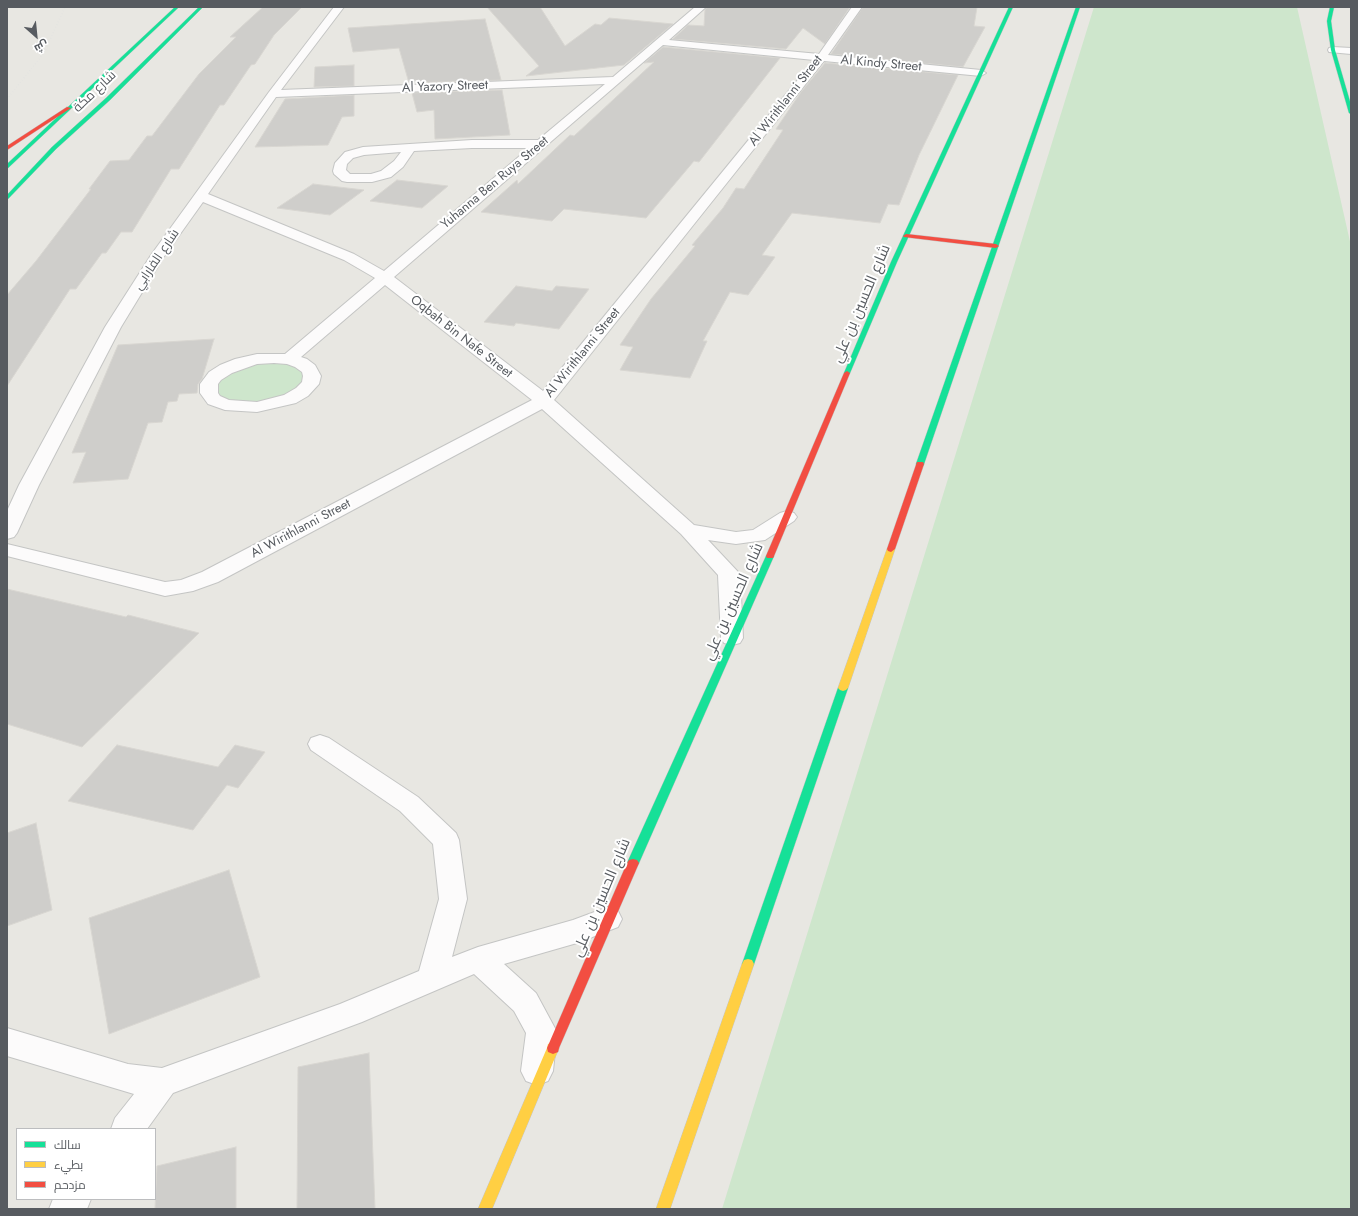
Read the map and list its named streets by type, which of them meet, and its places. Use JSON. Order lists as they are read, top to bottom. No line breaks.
{"streets":{"main road":["شارع مكة","شارع الحسين بن علي"],"street":["Al Kindy Street","Al Yazory Street","Al Wirithlanni Street","Yuhanna Ben Ruya Street","شارع الفارابي","Oqbah Bin Nafe Street"]},"crossings":[["Al Kindy Street","Al Wirithlanni Street"],["Al Kindy Street","Yuhanna Ben Ruya Street"],["Al Kindy Street","شارع الحسين بن علي"],["Al Yazory Street","Yuhanna Ben Ruya Street"],["Al Yazory Street","شارع الفارابي"],["Al Wirithlanni Street","Oqbah Bin Nafe Street"],["Yuhanna Ben Ruya Street","Oqbah Bin Nafe Street"],["شارع الفارابي","Oqbah Bin Nafe Street"],["شارع الحسين بن علي","Oqbah Bin Nafe Street"]],"legend":["سالك","بطيء","مزدحم"],"north":"bottom right"}
